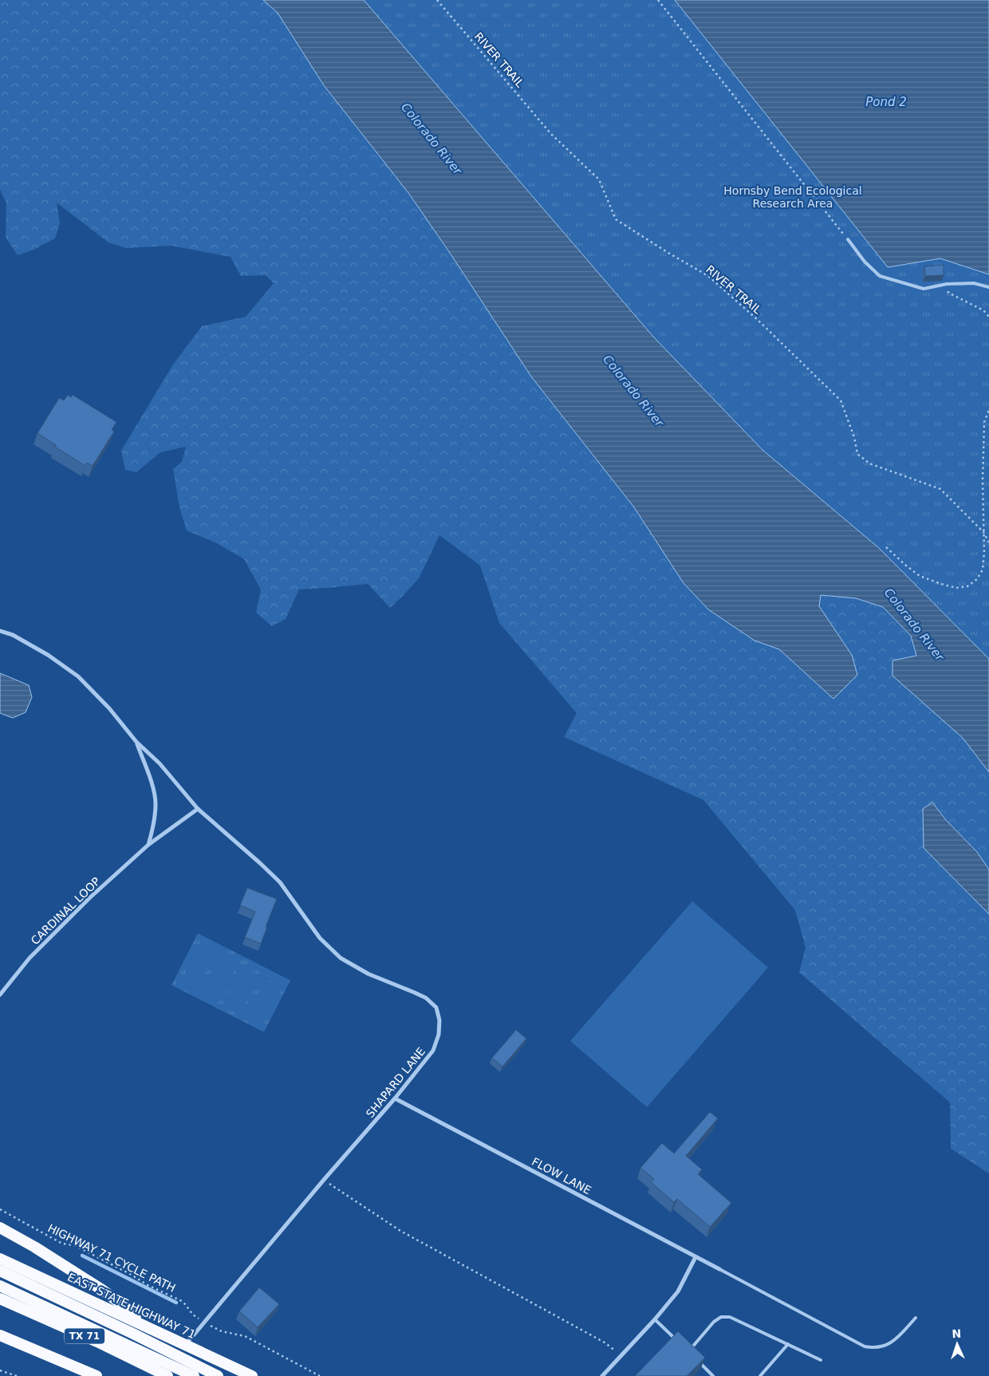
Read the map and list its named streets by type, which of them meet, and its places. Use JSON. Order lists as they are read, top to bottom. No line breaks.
{"streets":{"highway":["EAST STATE HIGHWAY 71","TX 71"],"street":["CARDINAL LOOP","SHAPARD LANE","FLOW LANE"],"path":["RIVER TRAIL","HIGHWAY 71 CYCLE PATH"]},"crossings":[["CARDINAL LOOP","SHAPARD LANE"],["SHAPARD LANE","FLOW LANE"],["SHAPARD LANE","HIGHWAY 71 CYCLE PATH"],["SHAPARD LANE","EAST STATE HIGHWAY 71"]],"water":["Pond 2","Colorado River"],"parks":["Hornsby Bend Ecological Research Area"],"north":"top"}
